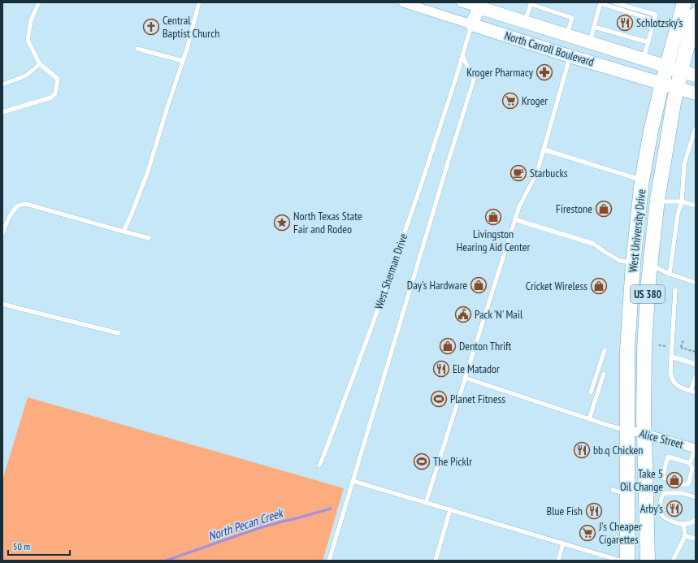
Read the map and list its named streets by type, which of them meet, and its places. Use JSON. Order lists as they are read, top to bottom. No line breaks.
{"streets":{"main road":["West University Drive","US 380"],"street":["North Carroll Boulevard","Alice Street"],"lane":["West Sherman Drive"]},"crossings":[["North Carroll Boulevard","West University Drive"],["North Carroll Boulevard","West Sherman Drive"],["West University Drive","Alice Street"]],"water":["North Pecan Creek"],"places":{"restaurant":["Schlotzsky's","Ele Matador","bb.q Chicken","Arby's","Blue Fish"],"church":["Central Baptist Church"],"pharmacy":["Kroger Pharmacy"],"supermarket":["Kroger","J's Cheaper Cigarettes"],"cafe":["Starbucks"],"shop":["Firestone","Livingston Hearing Aid Center","Day's Hardware","Cricket Wireless","Denton Thrift","Take 5 Oil Change"],"place":["North Texas State Fair and Rodeo"],"public building":["Pack 'N' Mail"],"sports":["Planet Fitness","The Picklr"]},"scale_bar":"50 m"}
